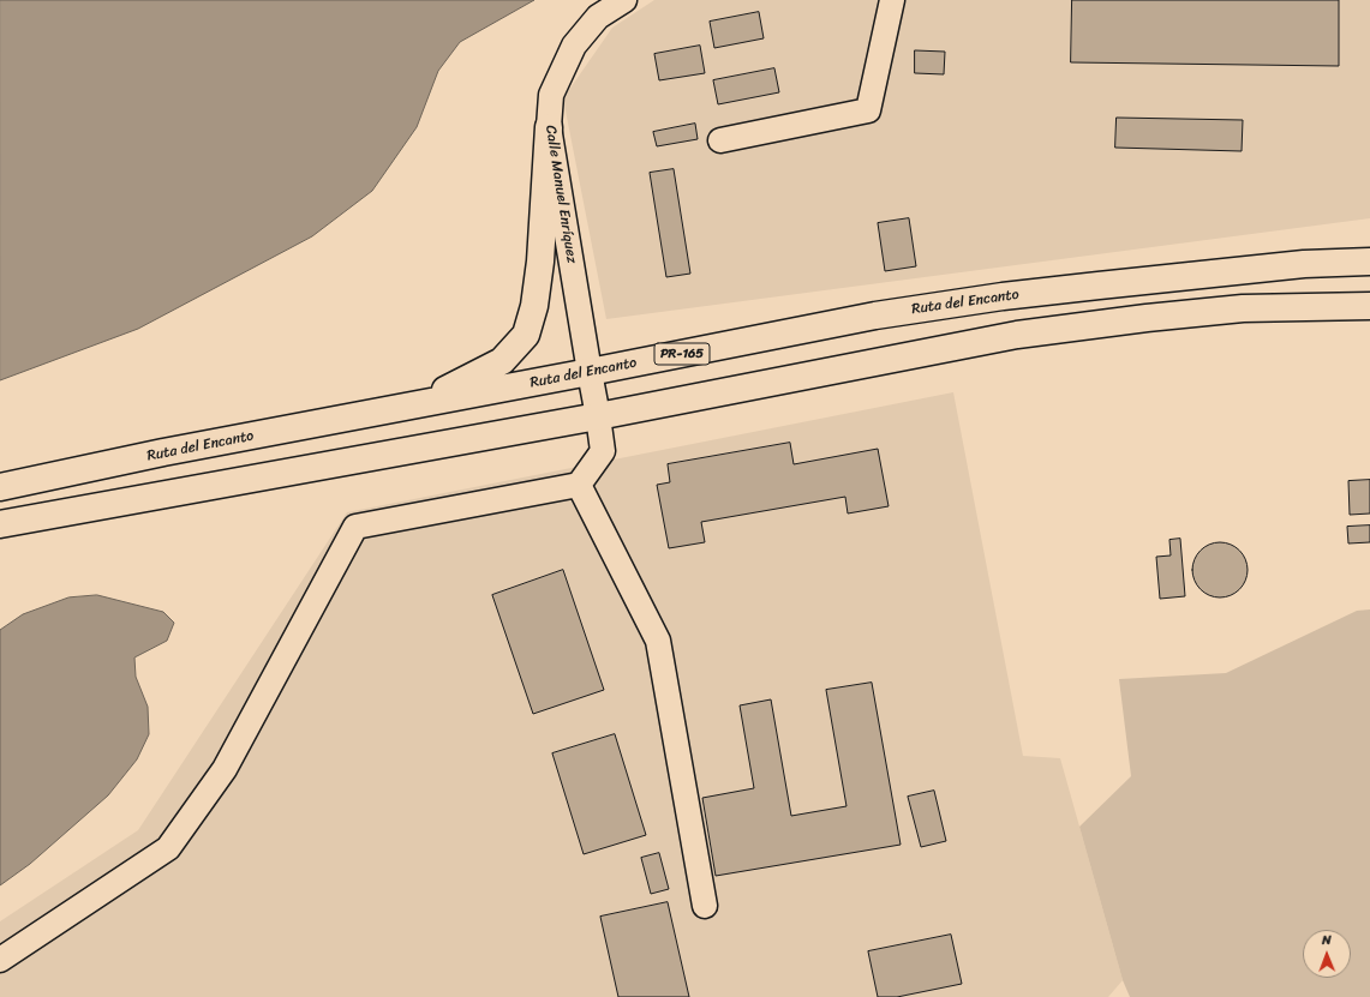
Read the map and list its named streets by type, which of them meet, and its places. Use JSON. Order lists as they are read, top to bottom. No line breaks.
{"streets":{"main road":["Ruta del Encanto","PR-165"],"street":["Calle Manuel Enríquez"]},"crossings":[["Calle Manuel Enríquez","Ruta del Encanto"]],"north":"top"}
